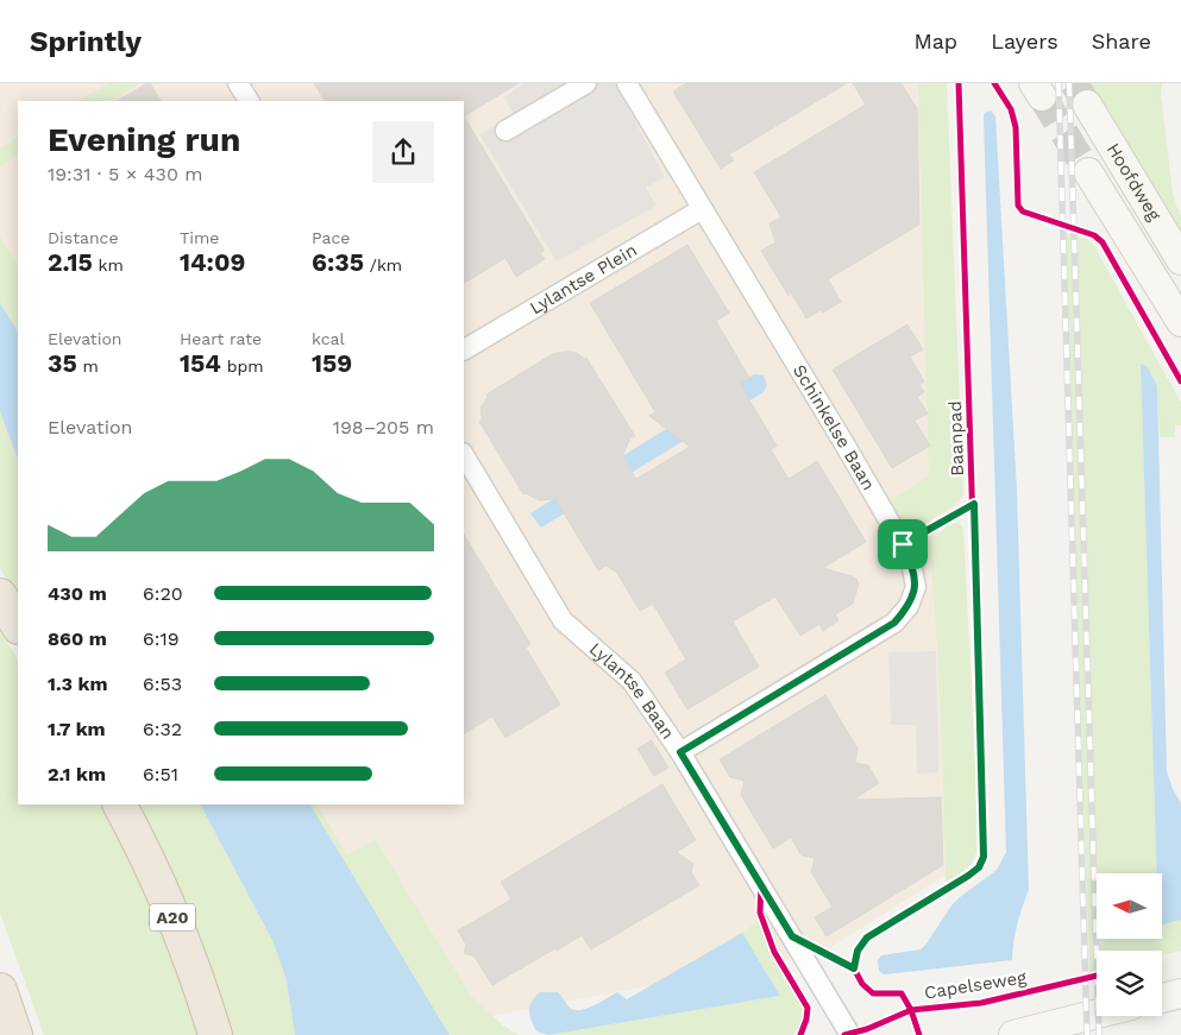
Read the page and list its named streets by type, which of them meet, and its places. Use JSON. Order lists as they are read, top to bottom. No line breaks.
{"streets":{"highway":["A20"],"main road":["Hoofdweg"],"street":["Lylantse Plein","Schinkelse Baan","Lylantse Baan"],"cycle path":["Baanpad","Capelseweg"]},"crossings":[["Lylantse Plein","Schinkelse Baan"],["Schinkelse Baan","Lylantse Baan"]],"north":"left","page":{"header":"Sprintly","nav":["Map","Layers","Share"],"heading":["Evening run","19:31 · 5 × 430 m"],"stats":[["Distance","2.15 km"],["Time","14:09"],["Pace","6:35 /km"],["Elevation","35 m"],["Heart rate","154 bpm"],["kcal","159"]],"chart":["Elevation","198–205 m"],"list":[{"name":"430 m","note":"6:20"},{"name":"860 m","note":"6:19"},{"name":"1.3 km","note":"6:53"},{"name":"1.7 km","note":"6:32"},{"name":"2.1 km","note":"6:51"}]}}
